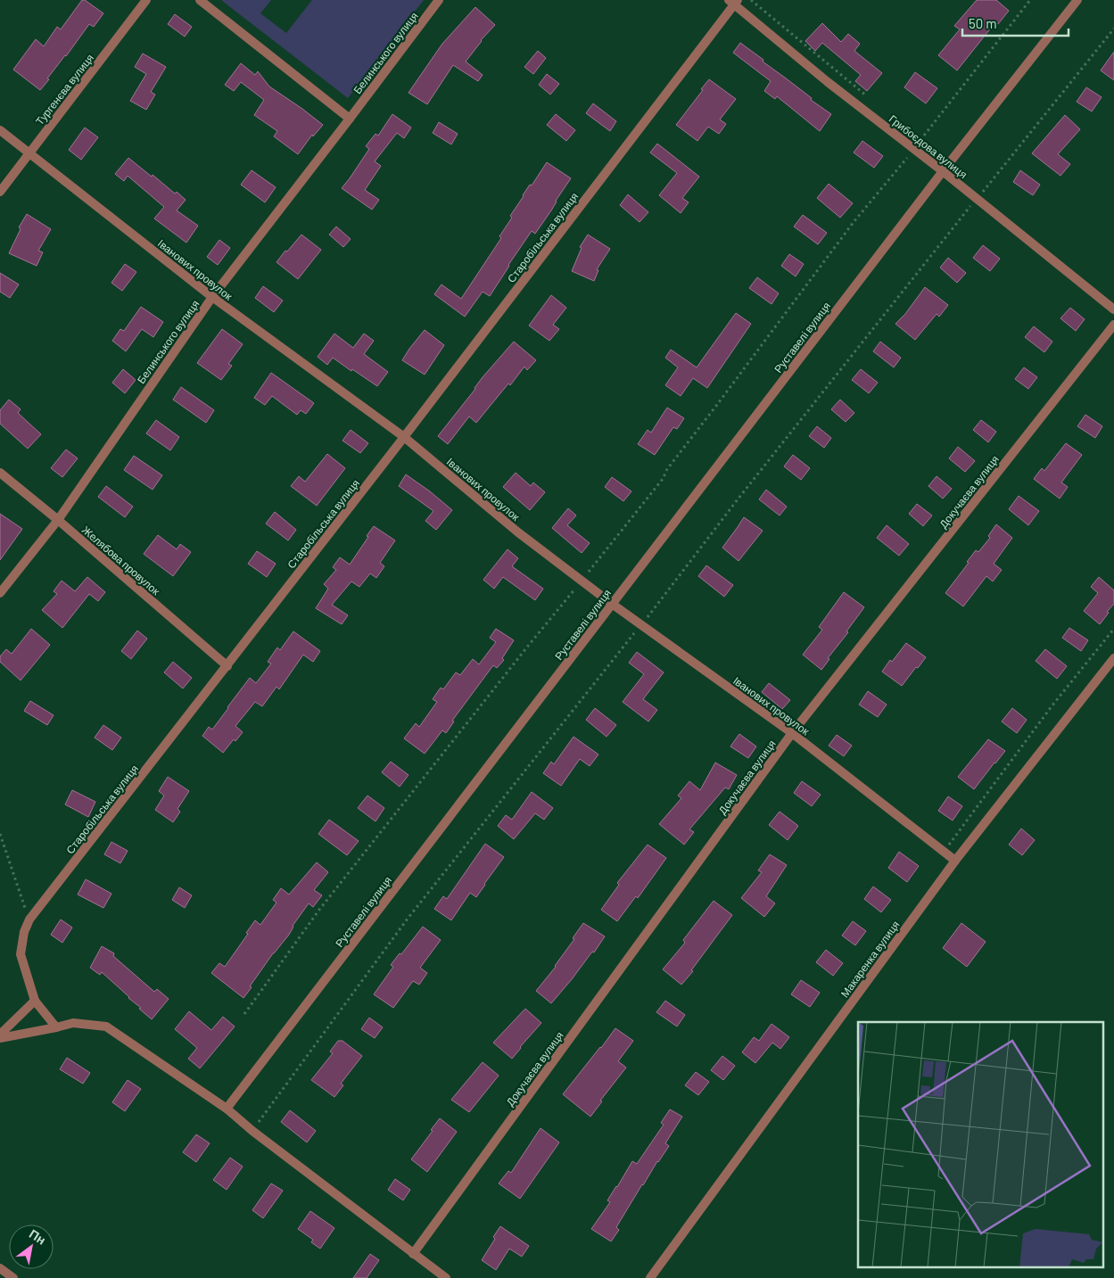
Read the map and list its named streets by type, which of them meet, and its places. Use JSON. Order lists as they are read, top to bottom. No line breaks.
{"streets":{"street":["Белинського вулиця","Тургенєва вулиця","Грибоєдова вулиця","Старобільська вулиця","Іванових провулок","Руставелі вулиця","Докучаєва вулиця","Желябова провулок","Макаренка вулиця"]},"crossings":[["Белинського вулиця","Іванових провулок"],["Белинського вулиця","Желябова провулок"],["Тургенєва вулиця","Іванових провулок"],["Грибоєдова вулиця","Старобільська вулиця"],["Грибоєдова вулиця","Руставелі вулиця"],["Старобільська вулиця","Іванових провулок"],["Старобільська вулиця","Желябова провулок"],["Іванових провулок","Руставелі вулиця"],["Іванових провулок","Докучаєва вулиця"],["Іванових провулок","Макаренка вулиця"]],"scale_bar":"50 m","north":"top right"}
